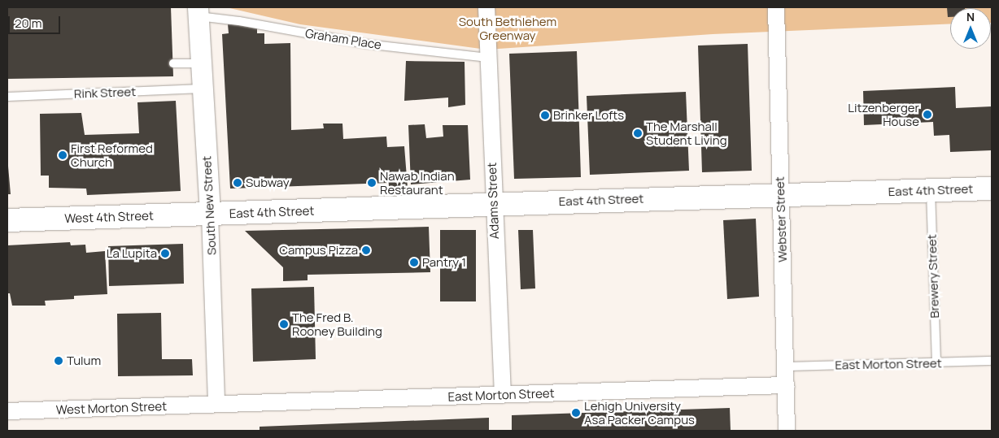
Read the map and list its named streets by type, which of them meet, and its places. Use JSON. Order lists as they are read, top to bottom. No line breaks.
{"streets":{"main road":["East 4th Street","West 4th Street"],"street":["Adams Street","South New Street","Webster Street","East Morton Street","West Morton Street"],"lane":["Graham Place","Rink Street","Brewery Street"]},"crossings":[["Graham Place","Adams Street"],["Graham Place","South New Street"],["Rink Street","South New Street"],["East 4th Street","Adams Street"],["East 4th Street","South New Street"],["East 4th Street","West 4th Street"],["East 4th Street","Webster Street"],["East 4th Street","Brewery Street"],["Adams Street","East Morton Street"],["South New Street","West 4th Street"],["South New Street","East Morton Street"],["South New Street","West Morton Street"],["Webster Street","East Morton Street"],["Brewery Street","East Morton Street"],["East Morton Street","West Morton Street"]],"parks":["South Bethlehem Greenway"],"places":["Litzenberger House","Brinker Lofts","The Marshall Student Living","First Reformed Church","Subway","Nawab Indian Restaurant","Campus Pizza","La Lupita","Pantry 1","The Fred B. Rooney Building","Tulum","Lehigh University Asa Packer Campus"],"scale_bar":"20 m","north":"top"}
